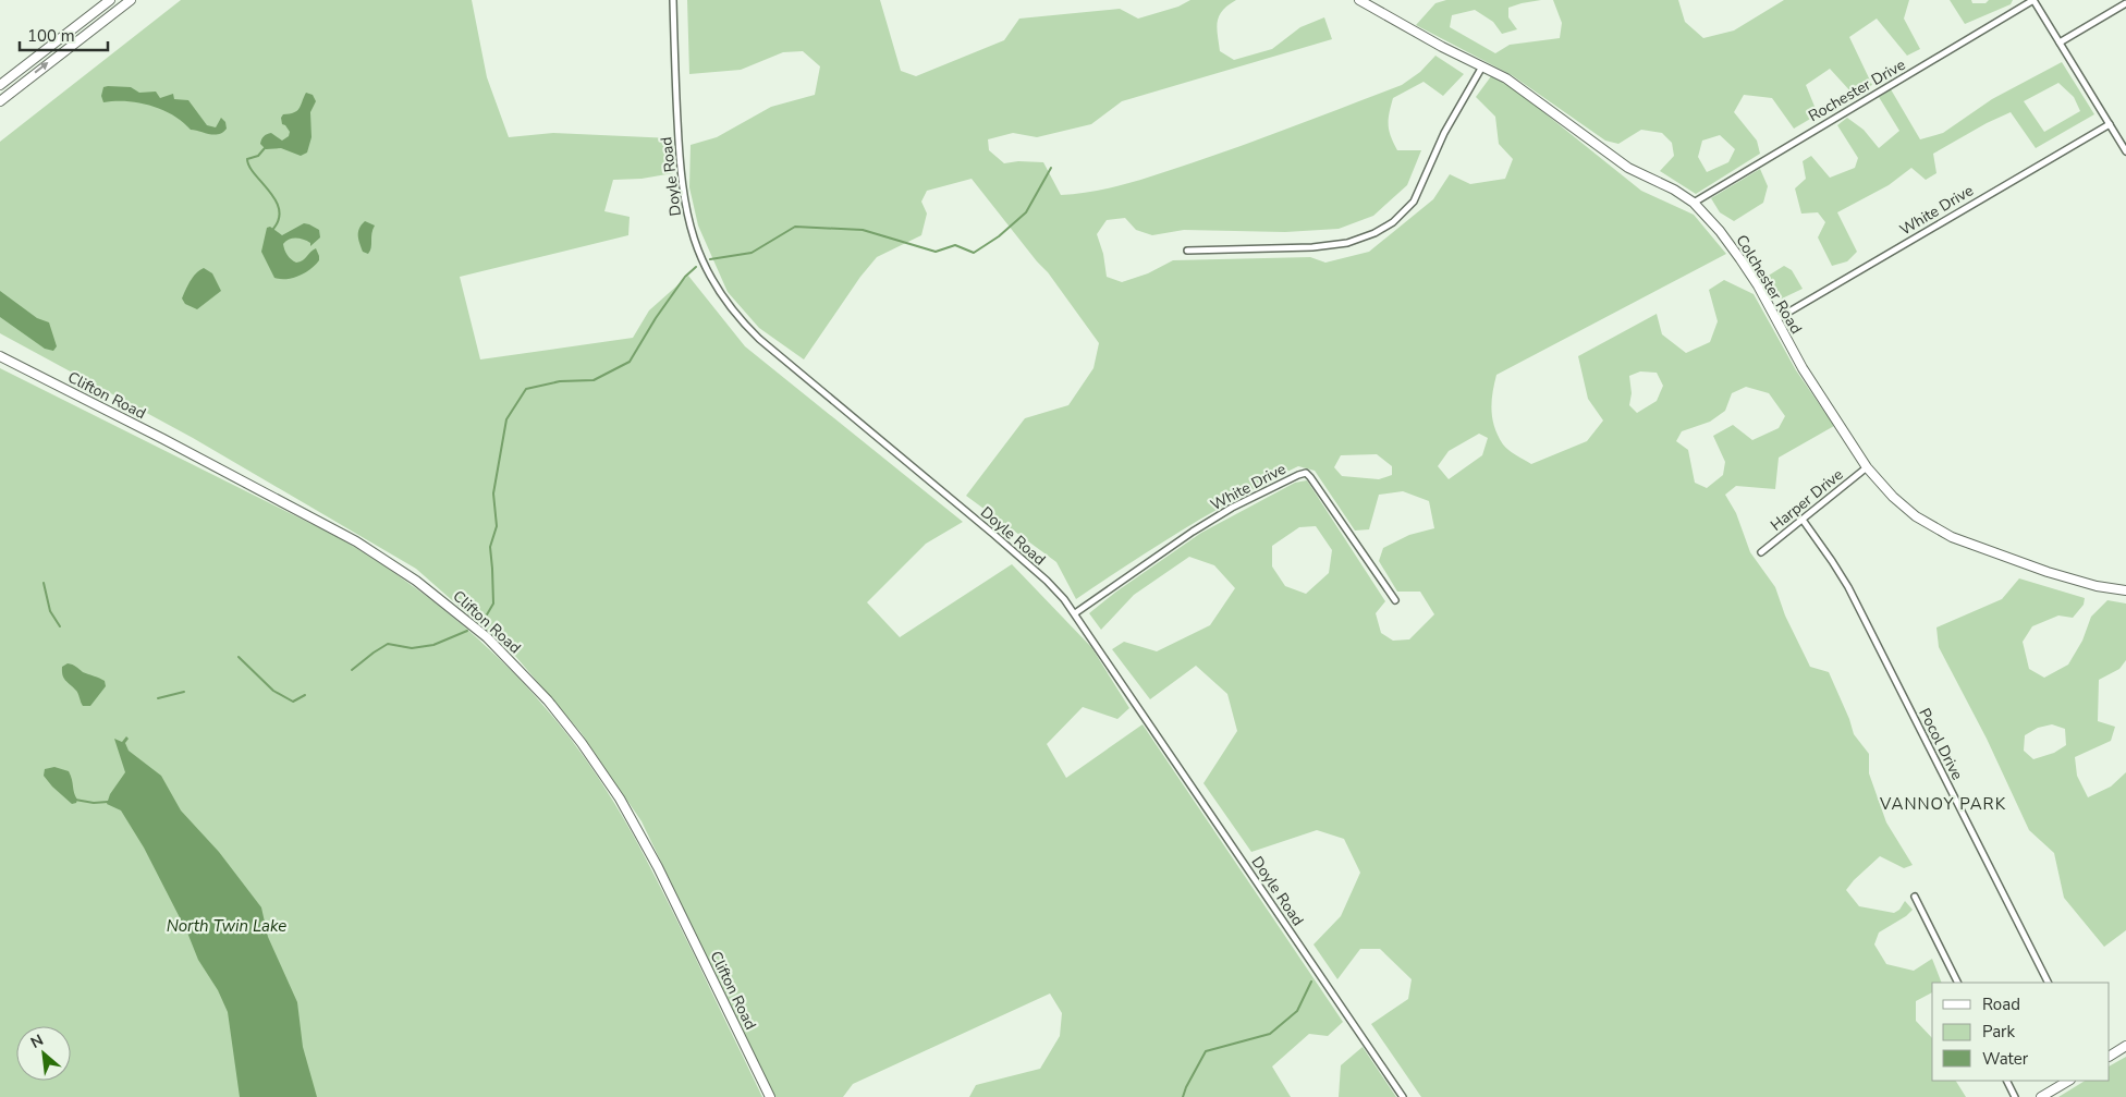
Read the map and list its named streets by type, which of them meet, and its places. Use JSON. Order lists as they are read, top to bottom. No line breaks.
{"streets":{"main road":["Colchester Road","Clifton Road"],"street":["Rochester Drive","Doyle Road","White Drive","Harper Drive","Pocol Drive"]},"crossings":[["Rochester Drive","Colchester Road"],["Doyle Road","White Drive"],["White Drive","Colchester Road"],["Colchester Road","Harper Drive"],["Harper Drive","Pocol Drive"]],"districts":["VANNOY PARK"],"water":["North Twin Lake"],"legend":["Road","Park","Water"],"scale_bar":"100 m","north":"top left"}
